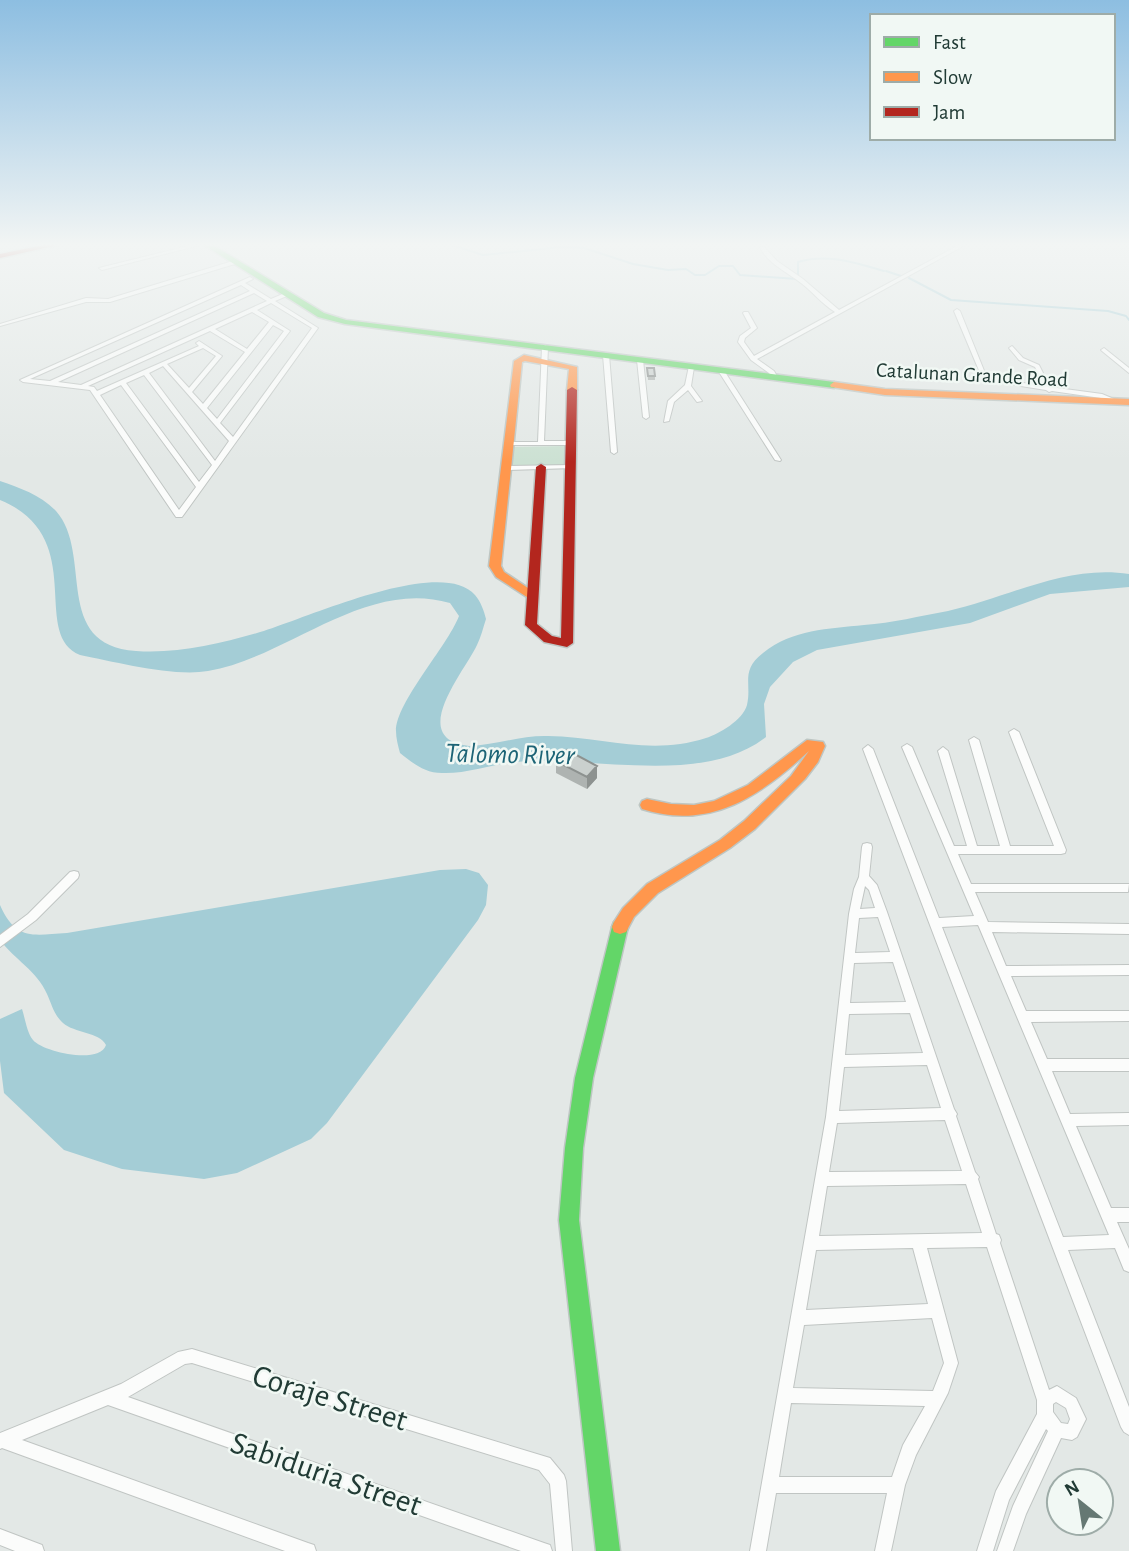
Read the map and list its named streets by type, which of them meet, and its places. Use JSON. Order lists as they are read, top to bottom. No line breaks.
{"streets":{"street":["Catalunan Grande Road","Coraje Street","Sabiduria Street"]},"crossings":[["Coraje Street","Sabiduria Street"]],"water":["Talomo River"],"legend":["Fast","Slow","Jam"],"north":"top left"}
